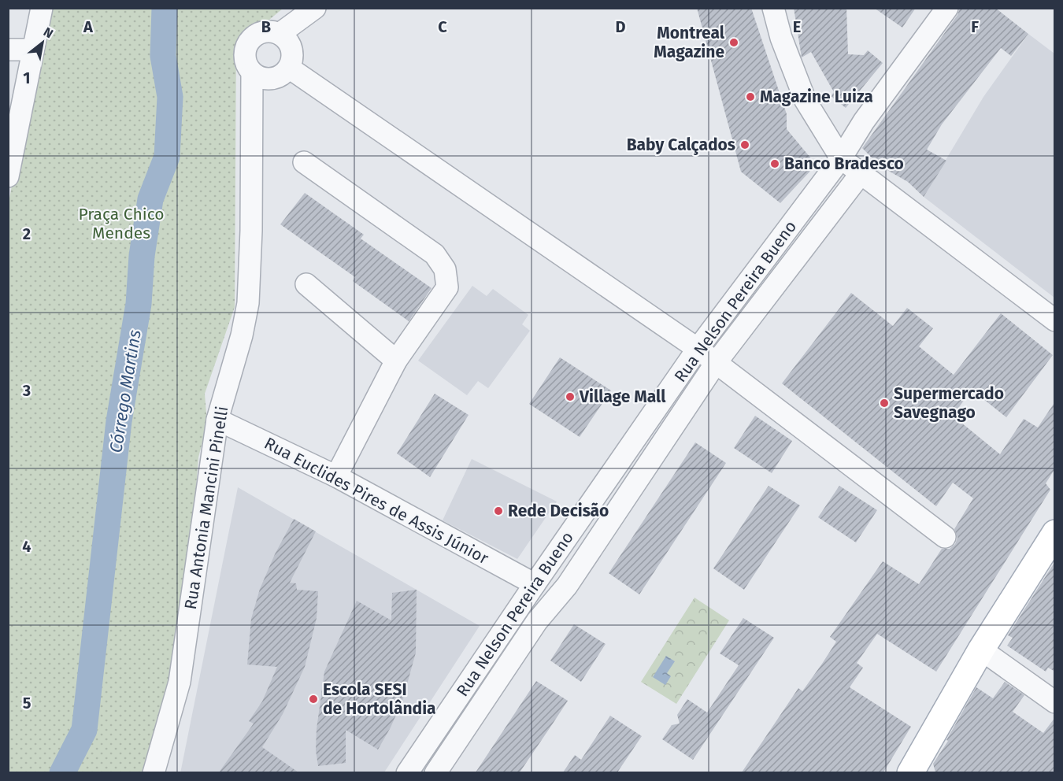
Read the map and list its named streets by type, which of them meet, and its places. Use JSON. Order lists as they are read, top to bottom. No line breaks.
{"streets":{"street":["Rua Nelson Pereira Bueno","Rua Euclides Pires de Assis Júnior","Rua Antonia Mancini Pinelli"]},"crossings":[["Rua Nelson Pereira Bueno","Rua Euclides Pires de Assis Júnior"],["Rua Euclides Pires de Assis Júnior","Rua Antonia Mancini Pinelli"]],"water":["Córrego Martins"],"parks":["Praça Chico Mendes"],"places":["Montreal Magazine","Magazine Luiza","Baby Calçados","Banco Bradesco","Village Mall","Supermercado Savegnago","Rede Decisão","Escola SESI de Hortolândia"],"north":"top right","grid":{"columns":["A","B","C","D","E","F"],"rows":["1","2","3","4","5"]}}
